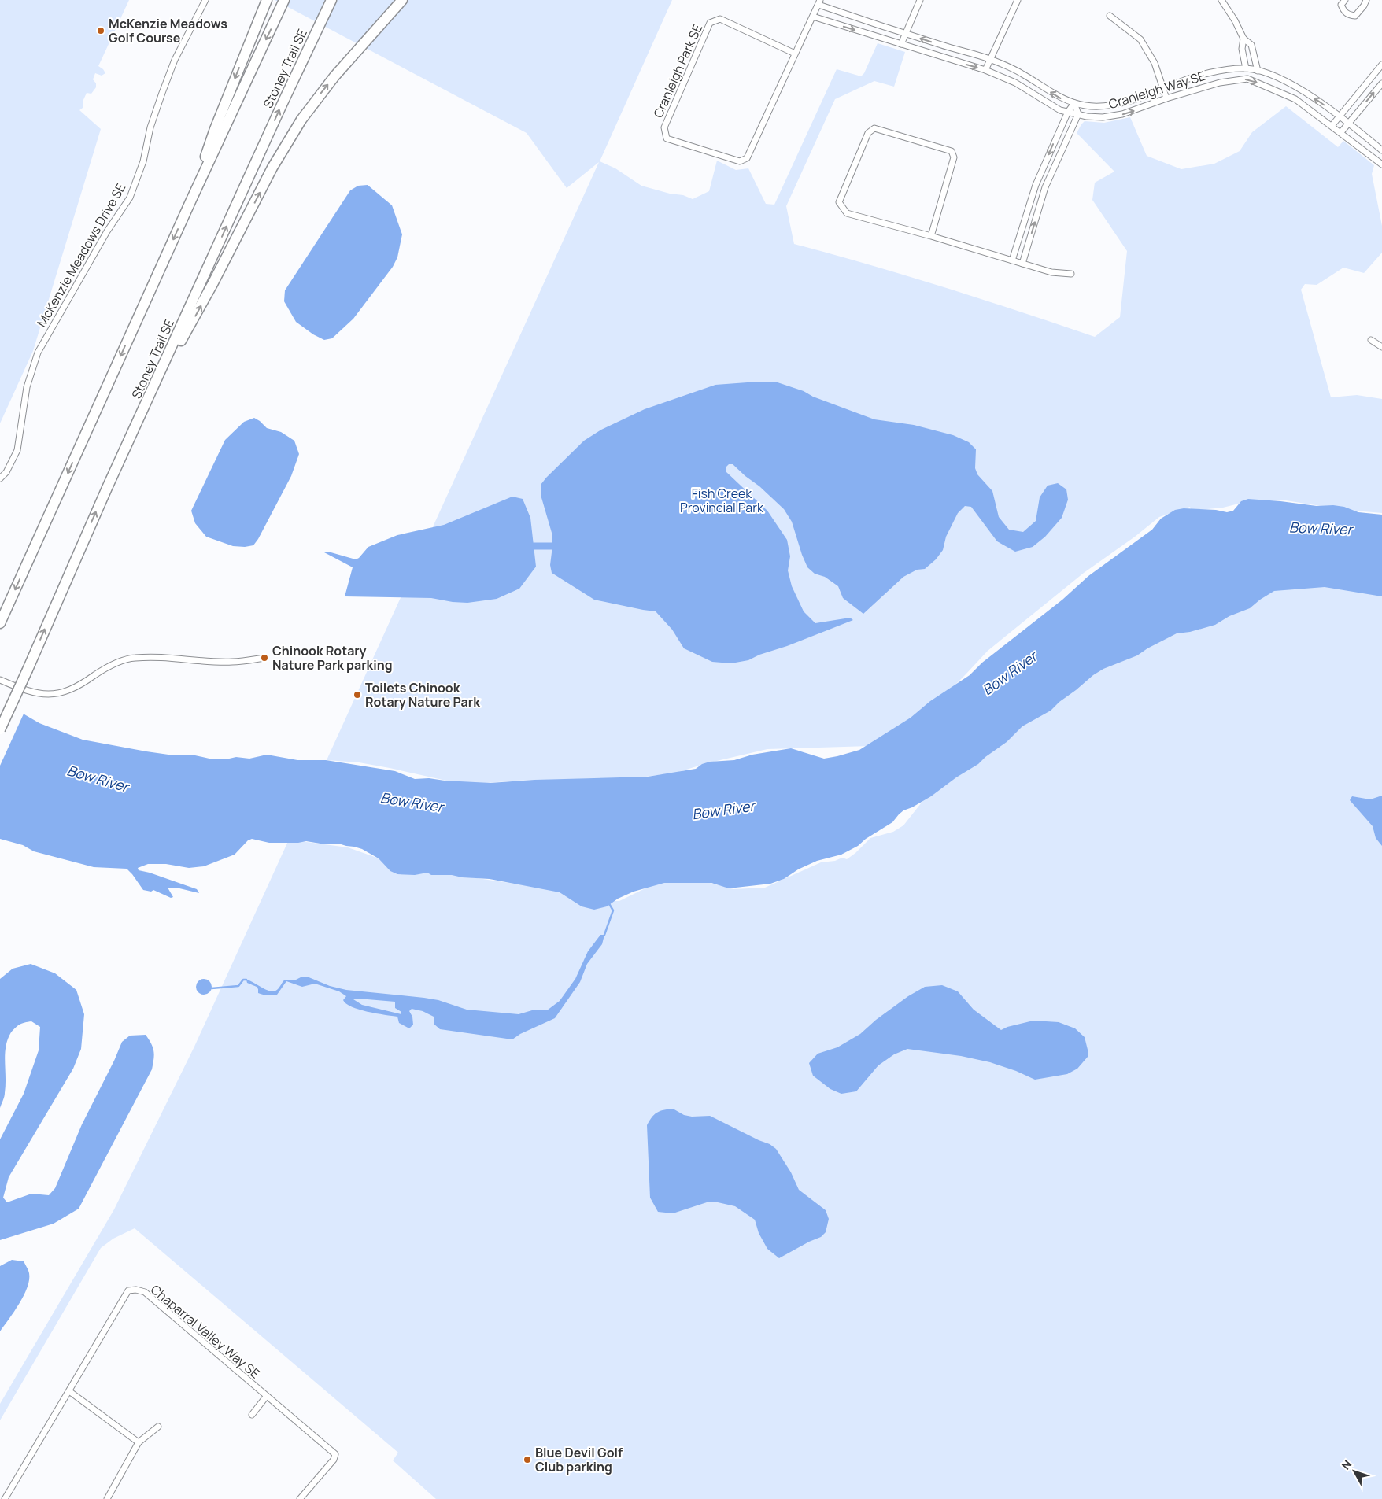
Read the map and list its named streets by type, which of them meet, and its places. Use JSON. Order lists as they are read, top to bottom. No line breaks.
{"streets":{"highway":["Stoney Trail SE"],"street":["Cranleigh Park SE","Cranleigh Way SE","McKenzie Meadows Drive SE","Chaparral Valley Way SE"]},"crossings":[["Cranleigh Park SE","Cranleigh Way SE"]],"water":["Bow River"],"parks":["Fish Creek Provincial Park"],"places":["McKenzie Meadows Golf Course","Chinook Rotary Nature Park parking","Toilets Chinook Rotary Nature Park","Blue Devil Golf Club parking"],"north":"top left"}
